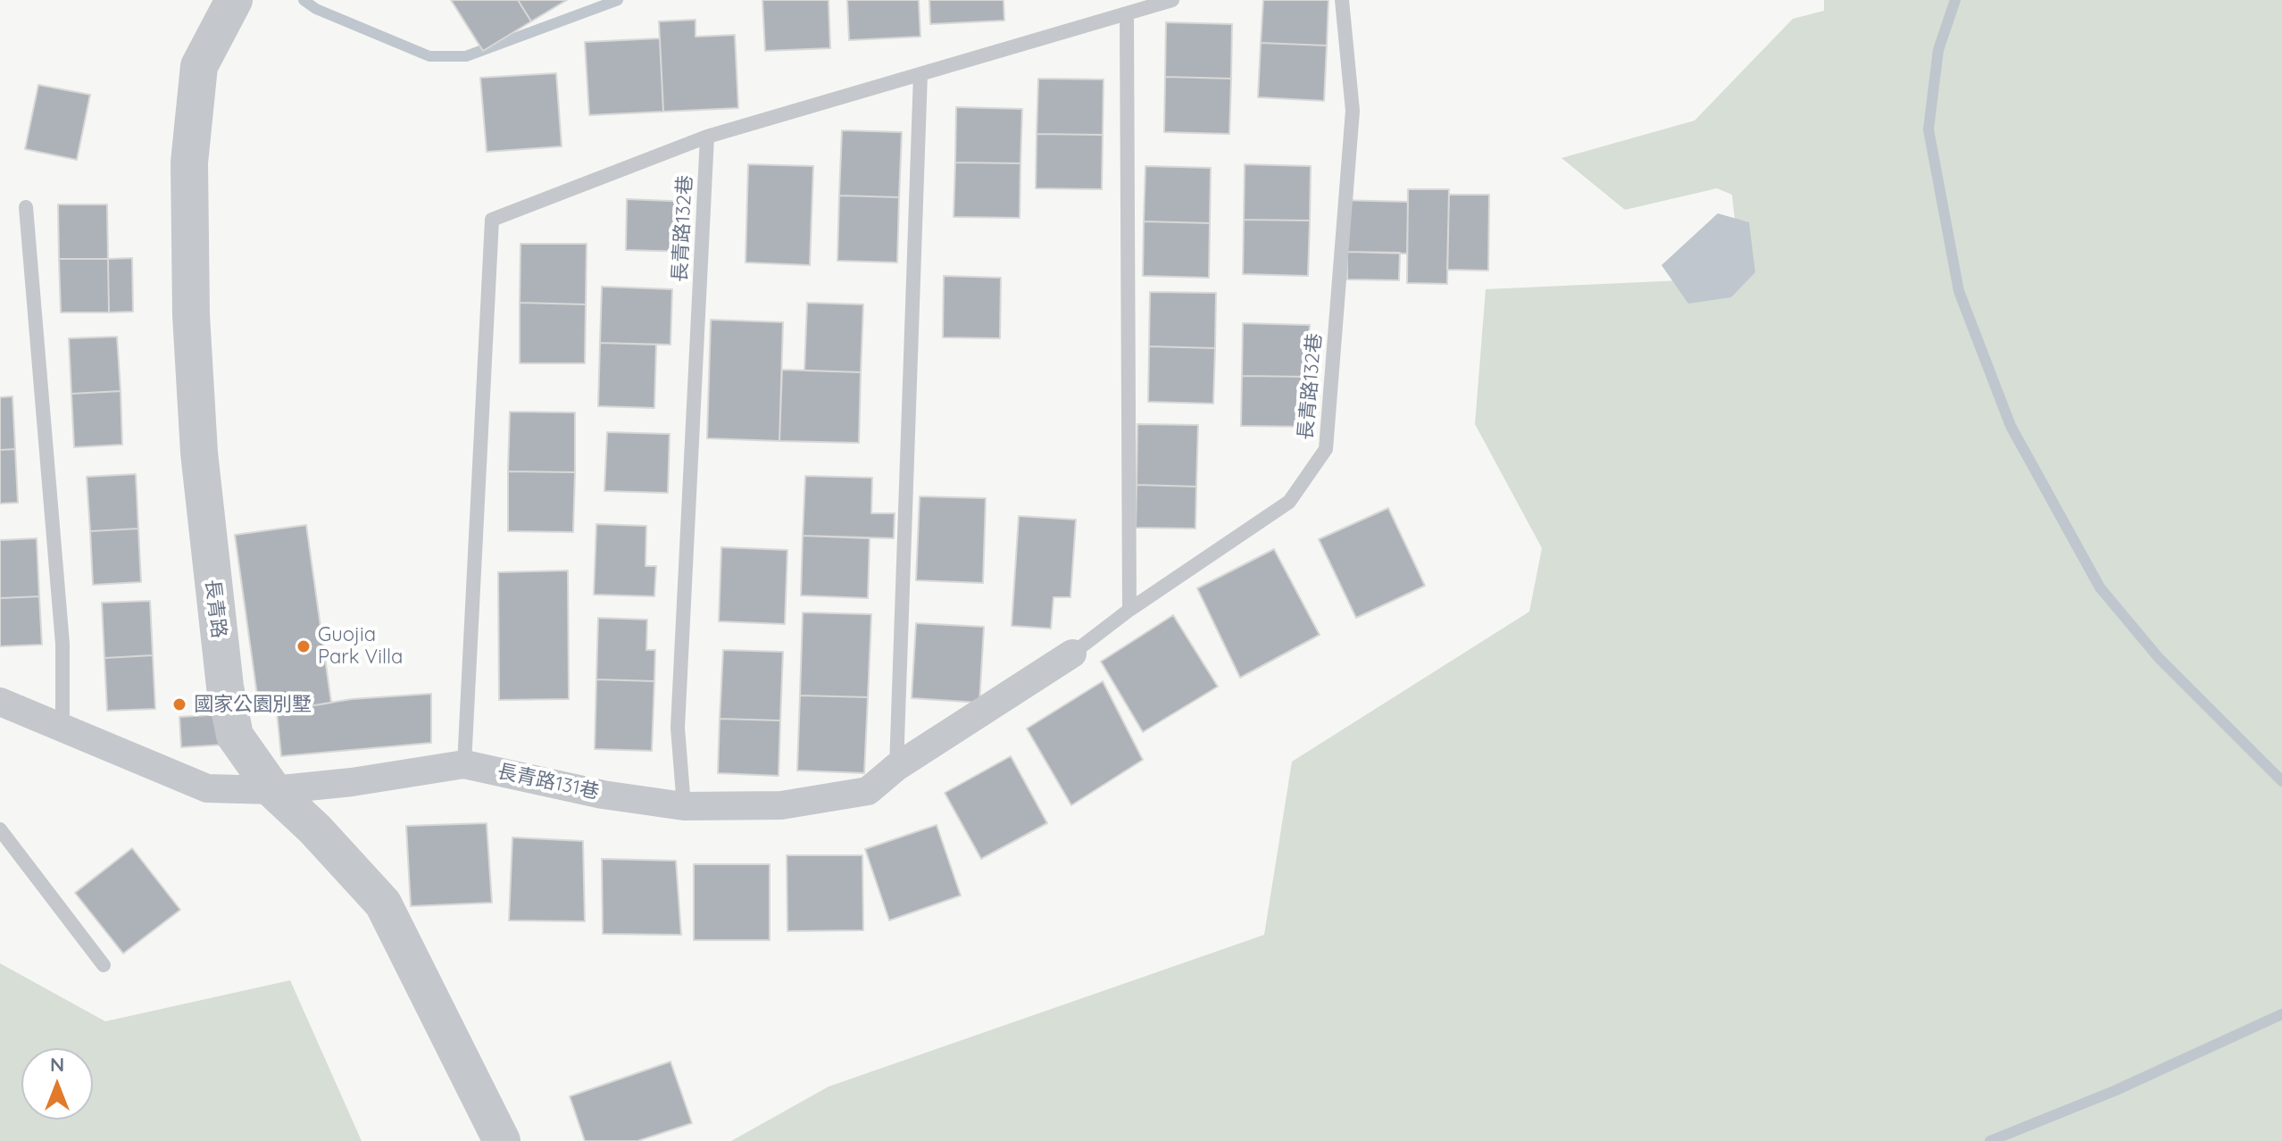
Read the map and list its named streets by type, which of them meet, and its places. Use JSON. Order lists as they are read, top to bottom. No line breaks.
{"streets":{"street":["長青路","長青路131巷"],"lane":["長青路132巷"]},"crossings":[["長青路132巷","長青路131巷"],["長青路","長青路131巷"]],"places":["Guojia Park Villa","國家公園別墅"],"north":"top"}
